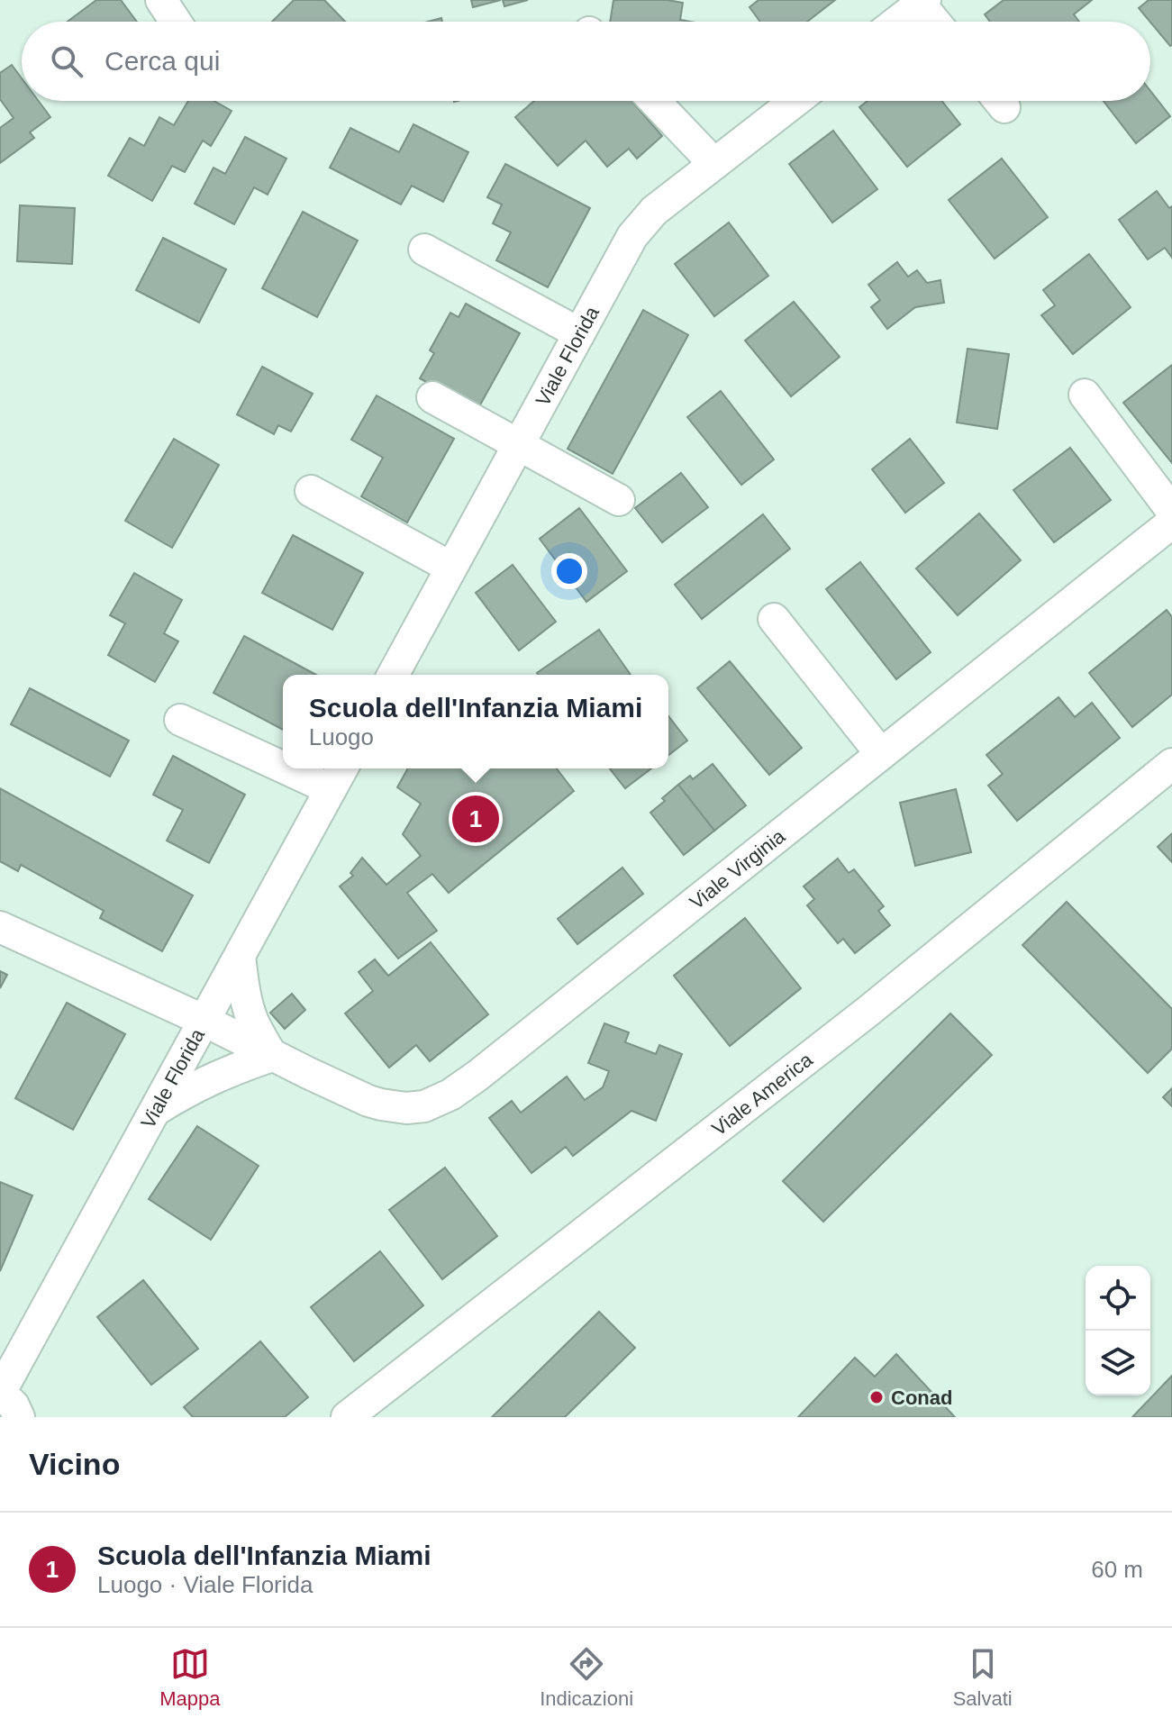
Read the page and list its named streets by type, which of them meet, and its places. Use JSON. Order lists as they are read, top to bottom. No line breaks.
{"streets":{"street":["Viale Florida","Viale Virginia","Viale America"]},"crossings":[["Viale Florida","Viale Virginia"]],"places":["Conad"],"page":{"search":"Cerca qui","popup":["Scuola dell'Infanzia Miami","Luogo"],"pins":"1","heading":"Vicino","list":[{"mark":"1","name":"Scuola dell'Infanzia Miami","note":"Luogo · Viale Florida","value":"60 m"}],"nav":["Mappa","Indicazioni","Salvati"]}}
